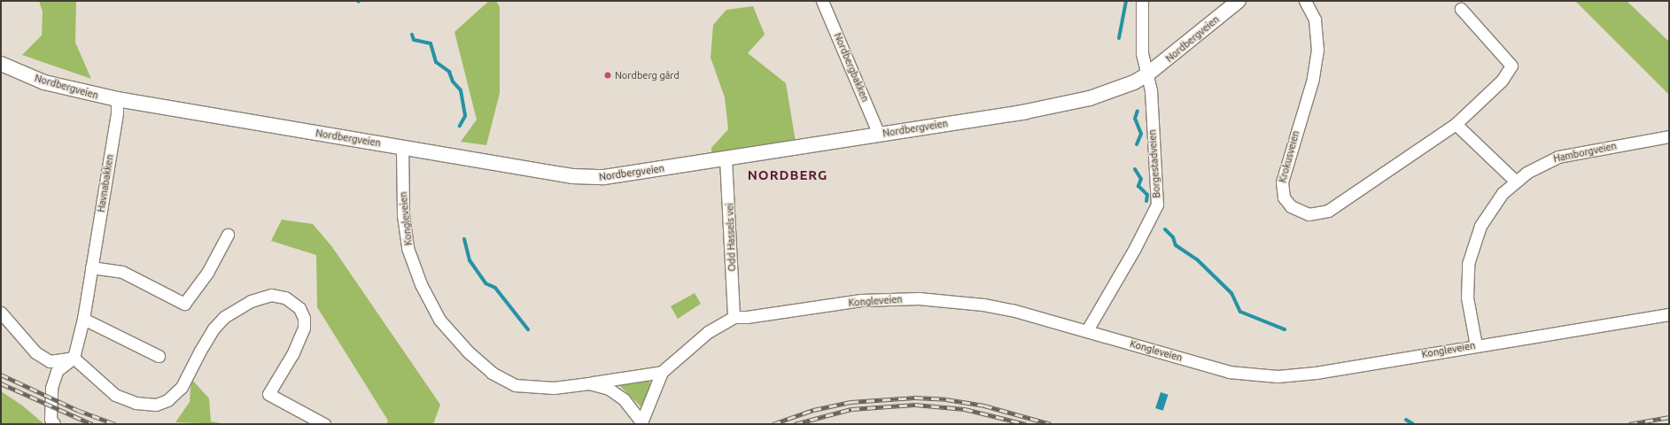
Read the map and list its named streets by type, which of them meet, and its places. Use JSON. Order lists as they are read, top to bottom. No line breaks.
{"streets":{"street":["Nordbergveien","Nordbergbakken","Hamborgveien","Krokusveien","Borgestadveien","Havnabakken","Kongleveien","Odd Hassels vei"]},"crossings":[["Nordbergveien","Nordbergbakken"],["Nordbergveien","Borgestadveien"],["Nordbergveien","Havnabakken"],["Nordbergveien","Kongleveien"],["Nordbergveien","Odd Hassels vei"],["Hamborgveien","Kongleveien"],["Borgestadveien","Kongleveien"],["Kongleveien","Odd Hassels vei"]],"districts":["NORDBERG"],"places":["Nordberg gård"]}
